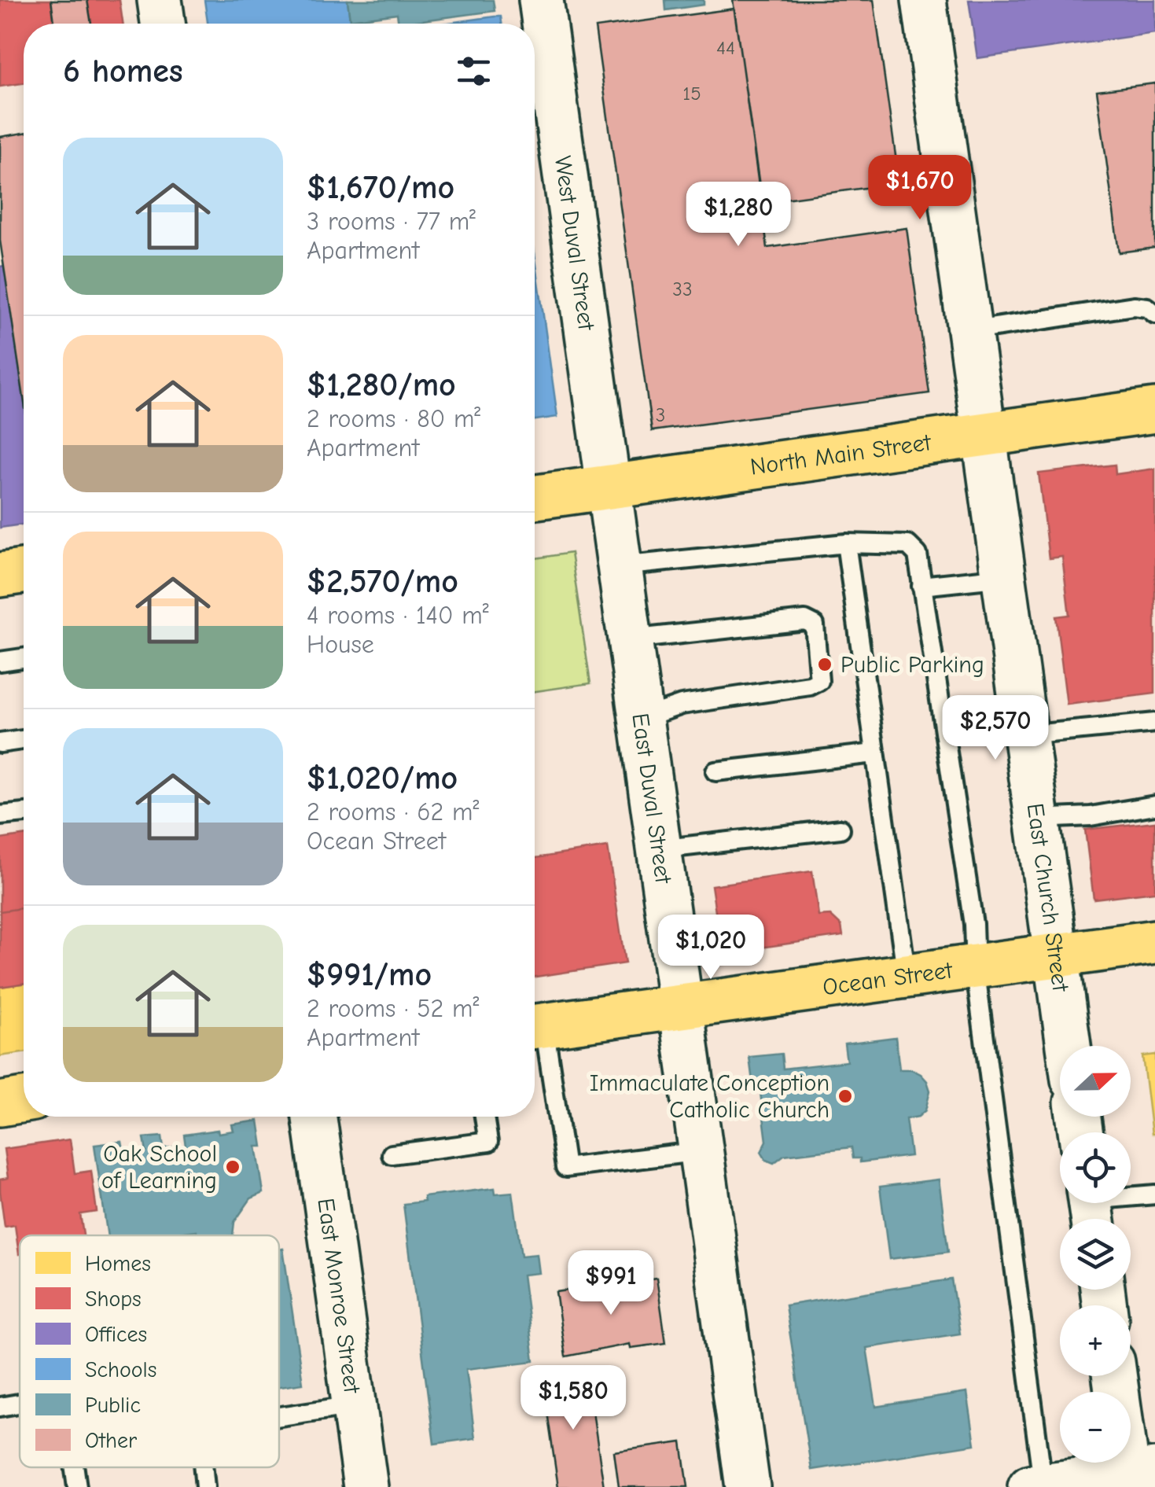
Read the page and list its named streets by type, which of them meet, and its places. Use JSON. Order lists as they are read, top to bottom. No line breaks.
{"streets":{"main road":["North Main Street","Ocean Street"],"street":["West Duval Street","East Duval Street","East Church Street","East Monroe Street"]},"crossings":[["West Duval Street","North Main Street"],["West Duval Street","East Duval Street"],["North Main Street","East Duval Street"],["North Main Street","East Church Street"],["East Duval Street","Ocean Street"],["East Church Street","Ocean Street"]],"places":["Public Parking","Immaculate Conception Catholic Church","Oak School of Learning"],"house_numbers":["44","15","33","3"],"legend":["Homes","Shops","Offices","Schools","Public","Other"],"north":"right","page":{"heading":"6 homes","list":[{"name":"$1,670/mo","note":"3 rooms · 77 m² · Apartment"},{"name":"$1,280/mo","note":"2 rooms · 80 m² · Apartment"},{"name":"$2,570/mo","note":"4 rooms · 140 m² · House"},{"name":"$1,020/mo","note":"2 rooms · 62 m² · Ocean Street"},{"name":"$991/mo","note":"2 rooms · 52 m² · Apartment"}],"price":["$1,670","$1,280","$2,570","$1,020","$991","$1,580"],"map_buttons":["+","−"]}}
